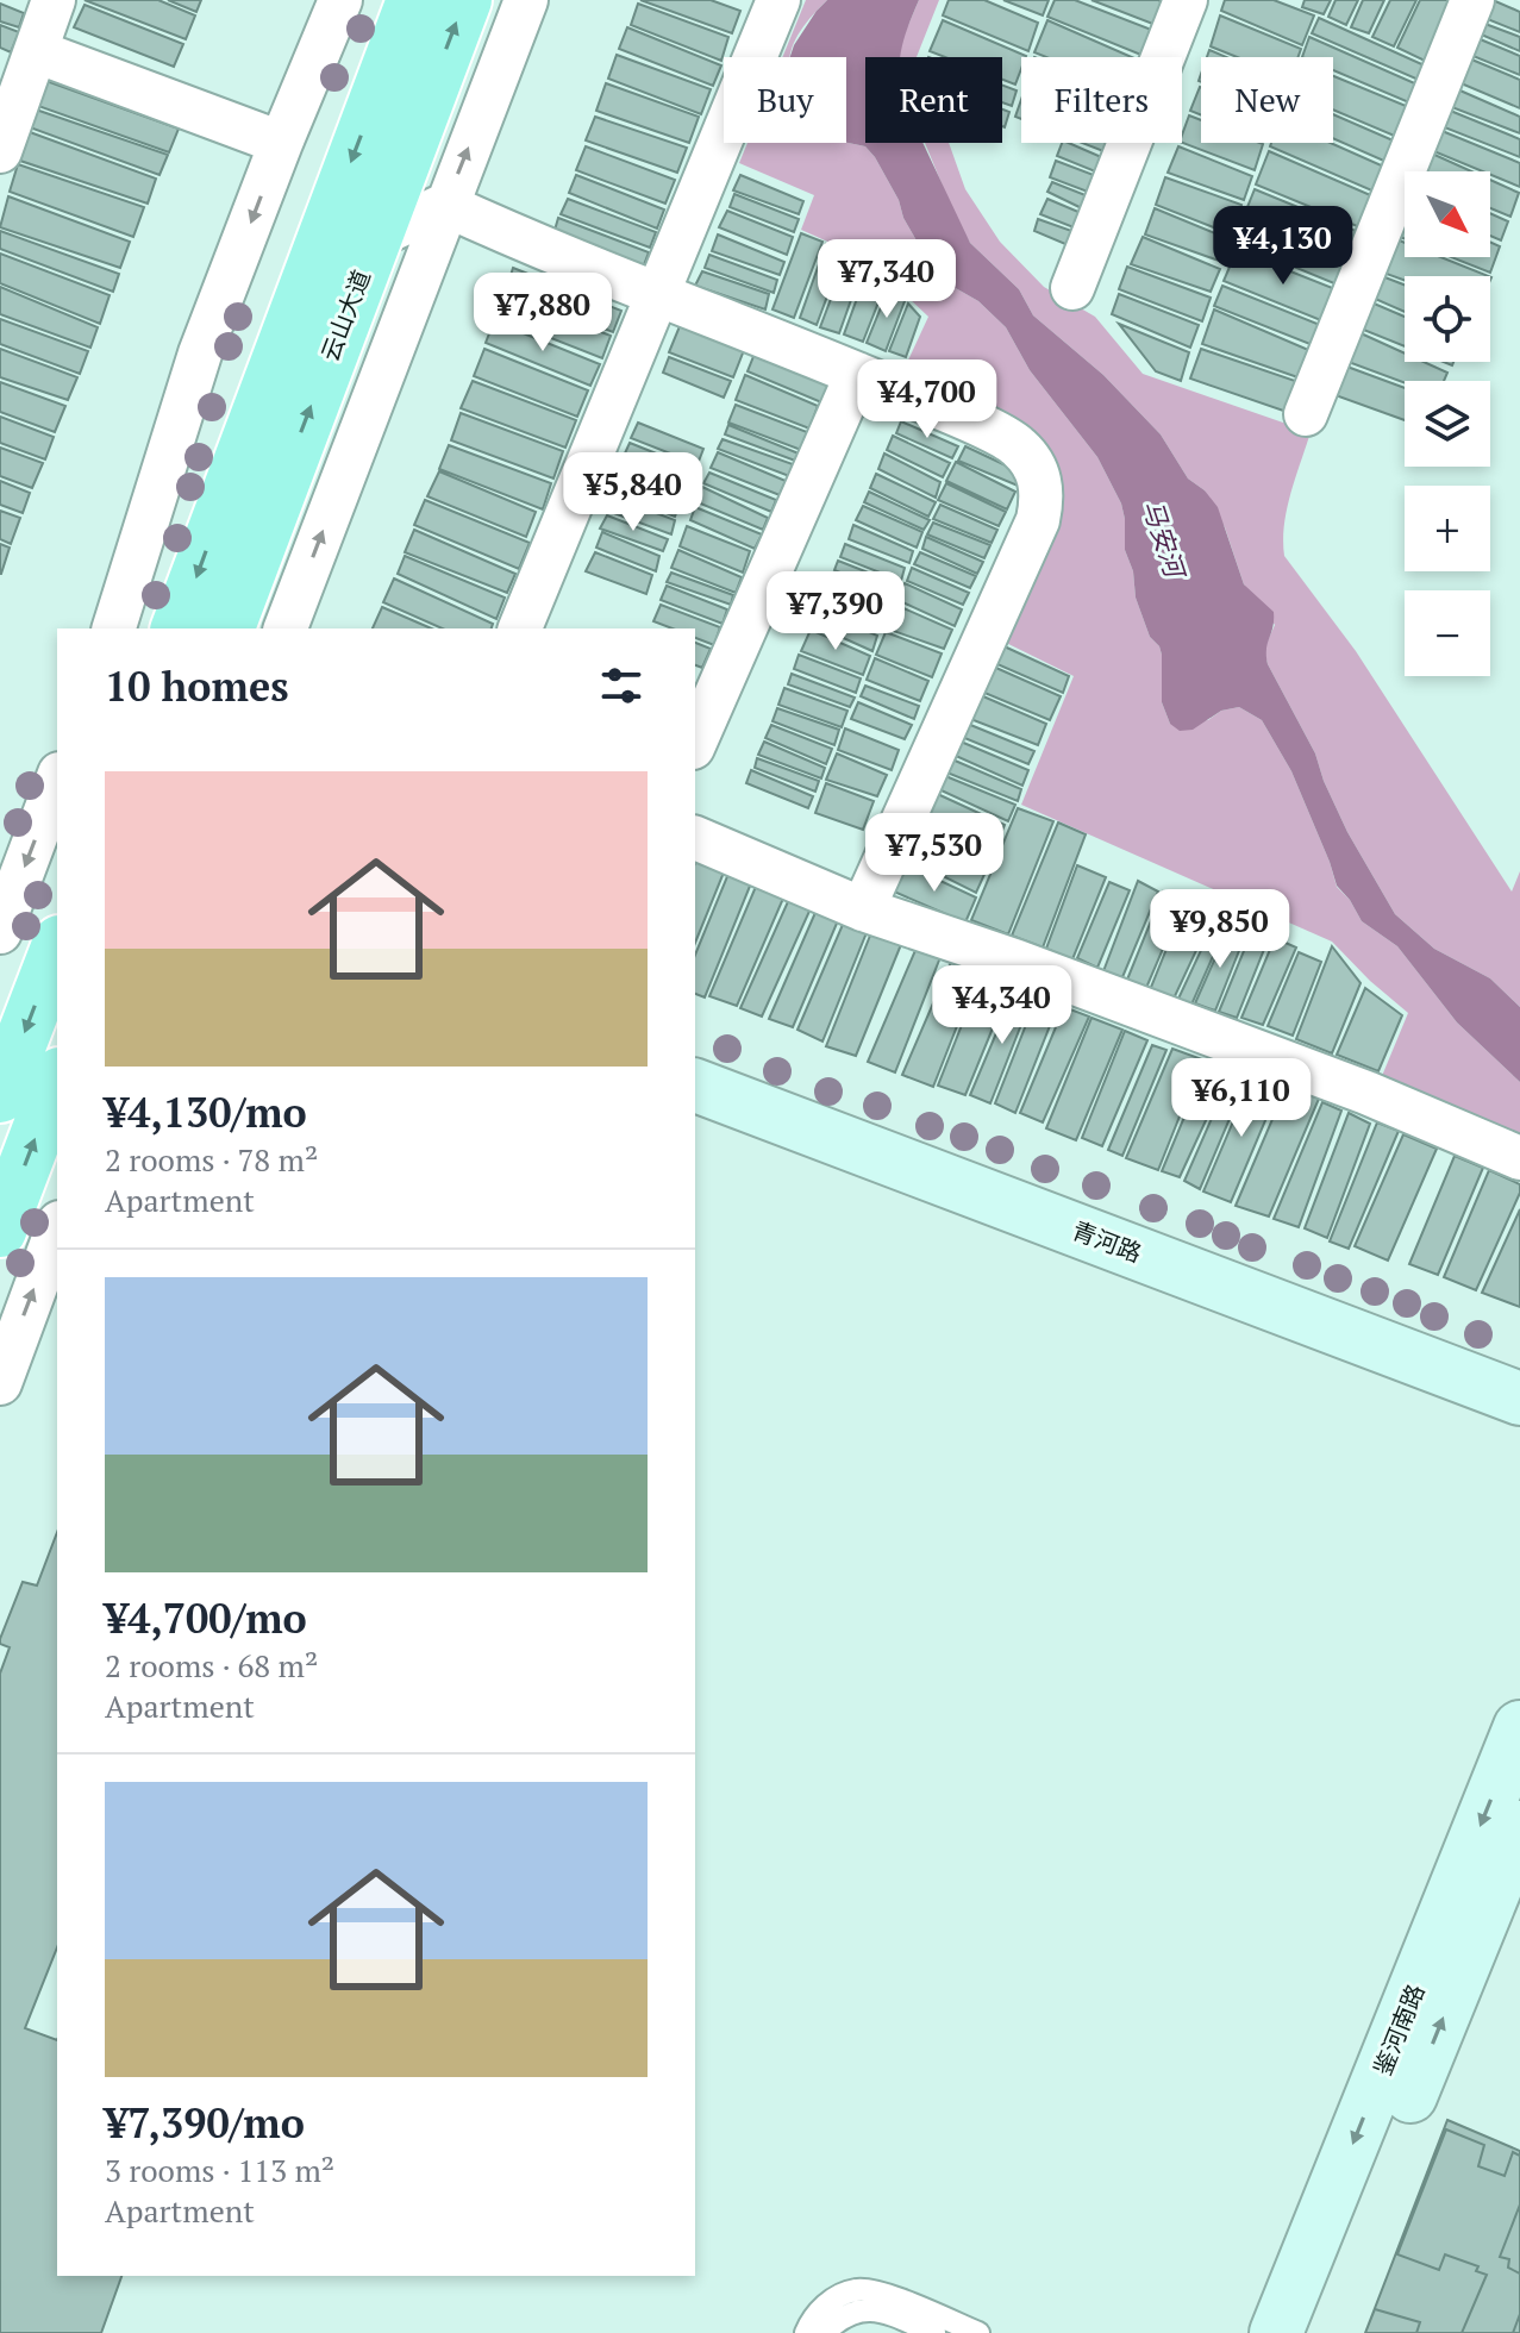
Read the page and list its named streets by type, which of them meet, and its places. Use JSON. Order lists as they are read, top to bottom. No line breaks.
{"streets":{"main road":["云山大道"],"street":["青河路","鉴河南路"]},"water":["马安河"],"north":"bottom right","page":{"chip":["Buy","Rent","Filters","New"],"map_buttons":["+","−"],"price":["¥4,130","¥7,340","¥7,880","¥4,700","¥5,840","¥7,390","¥7,530","¥9,850","¥4,340","¥6,110"],"heading":"10 homes","list":[{"name":"¥4,130/mo","note":"2 rooms · 78 m² · Apartment"},{"name":"¥4,700/mo","note":"2 rooms · 68 m² · Apartment"},{"name":"¥7,390/mo","note":"3 rooms · 113 m² · Apartment"}]}}
